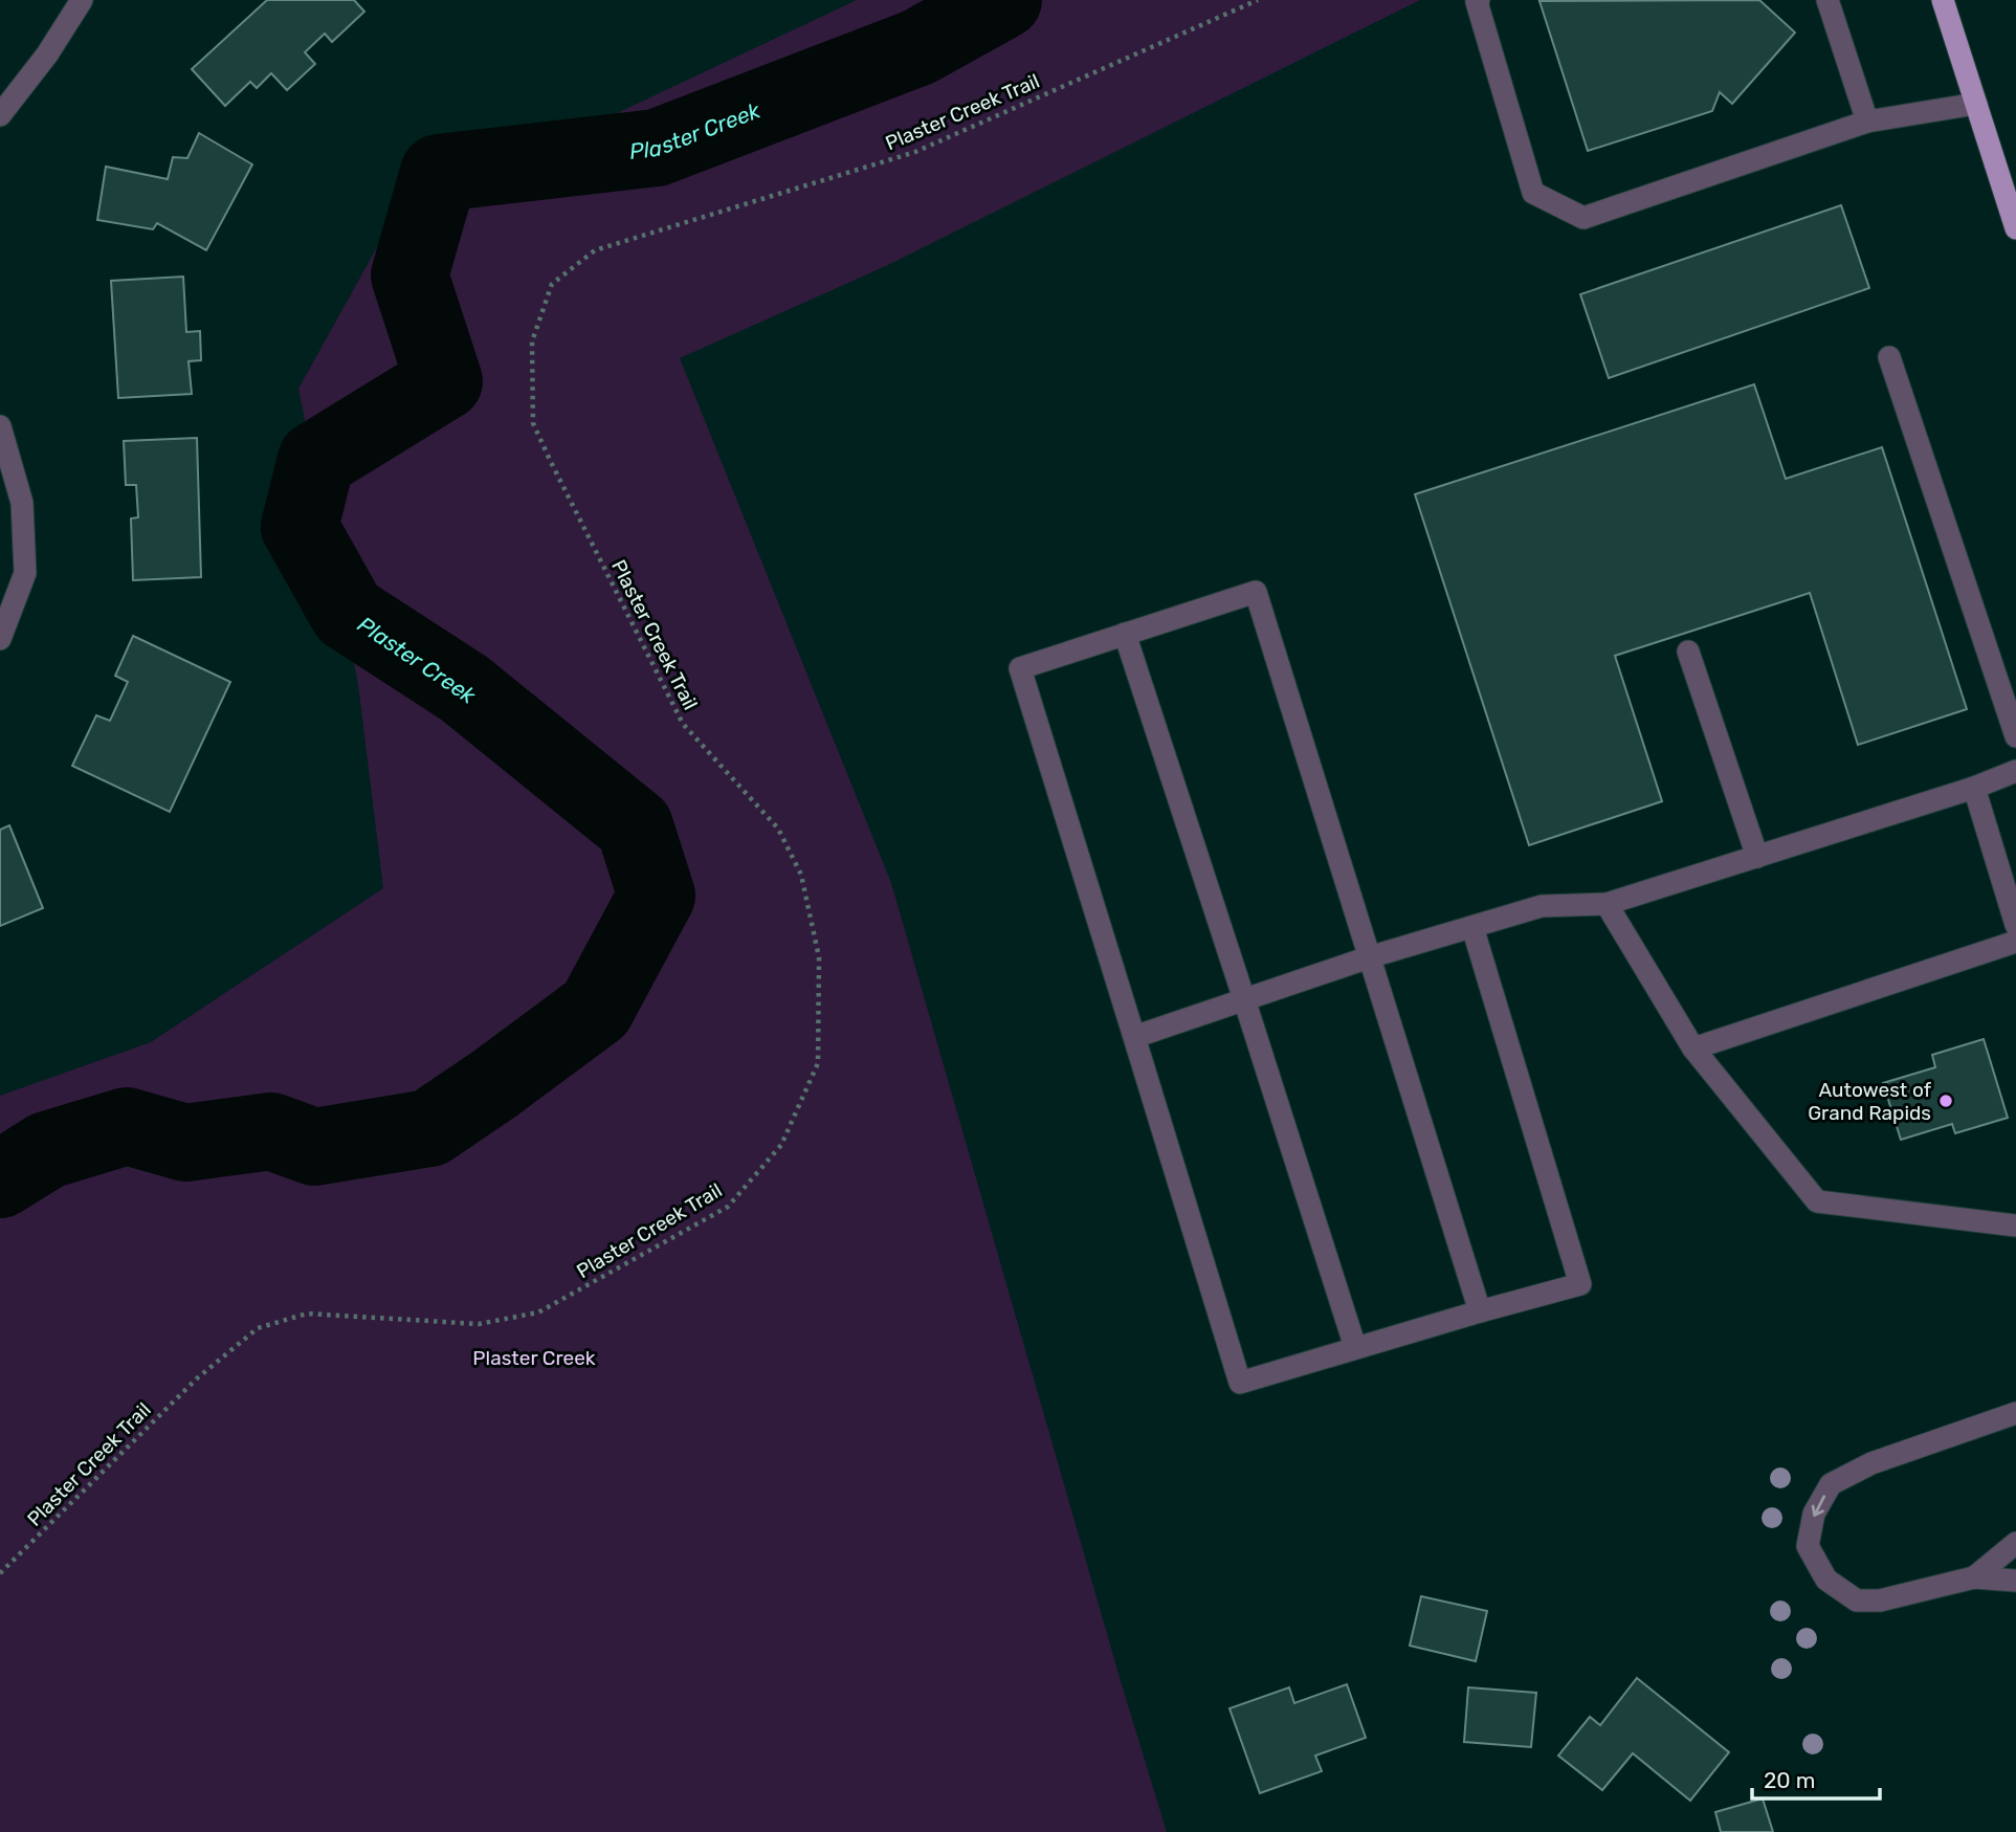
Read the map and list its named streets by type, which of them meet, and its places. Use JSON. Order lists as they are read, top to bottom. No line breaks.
{"streets":{"path":["Plaster Creek Trail"]},"water":["Plaster Creek"],"parks":["Plaster Creek"],"places":["Autowest of Grand Rapids"],"scale_bar":"20 m"}
